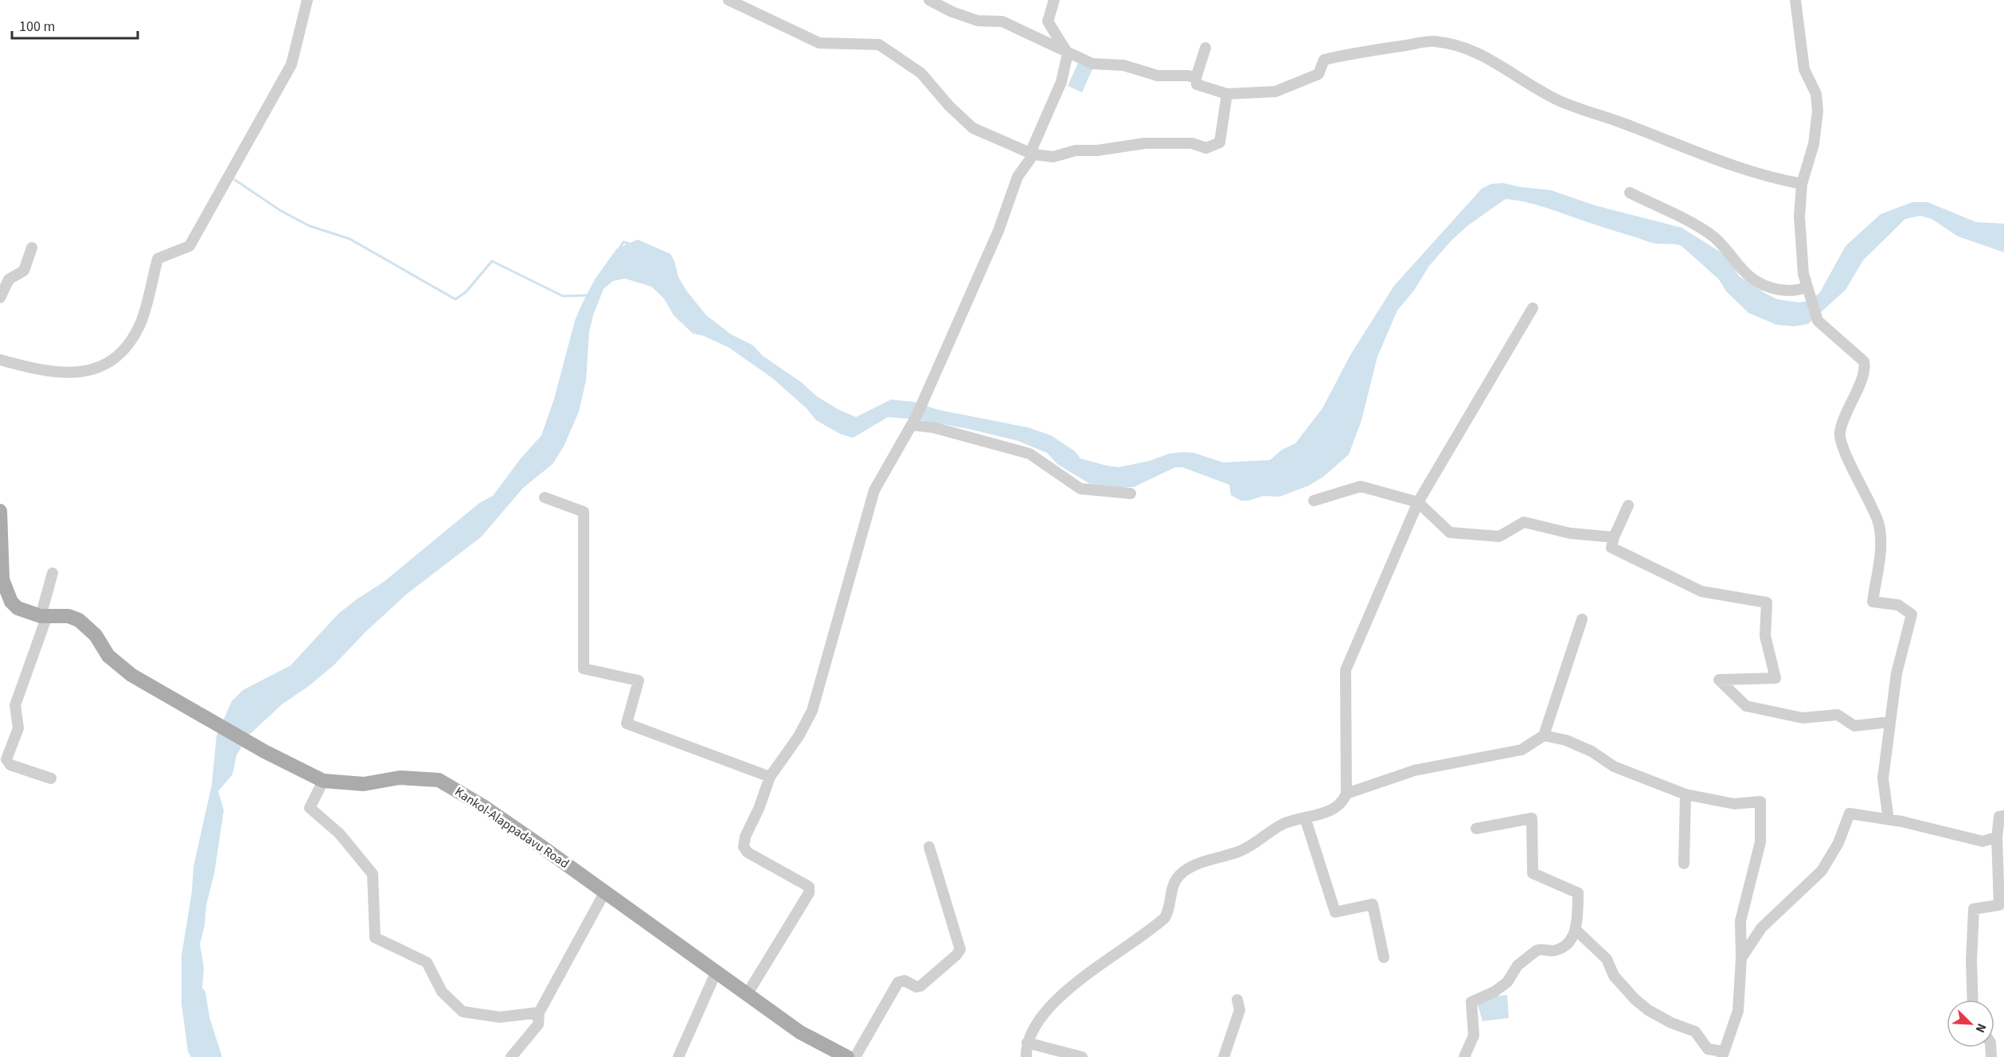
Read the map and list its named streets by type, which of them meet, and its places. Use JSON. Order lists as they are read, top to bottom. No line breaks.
{"streets":{"main road":["Kankol-Alappadavu Road"]},"scale_bar":"100 m","north":"bottom right"}
